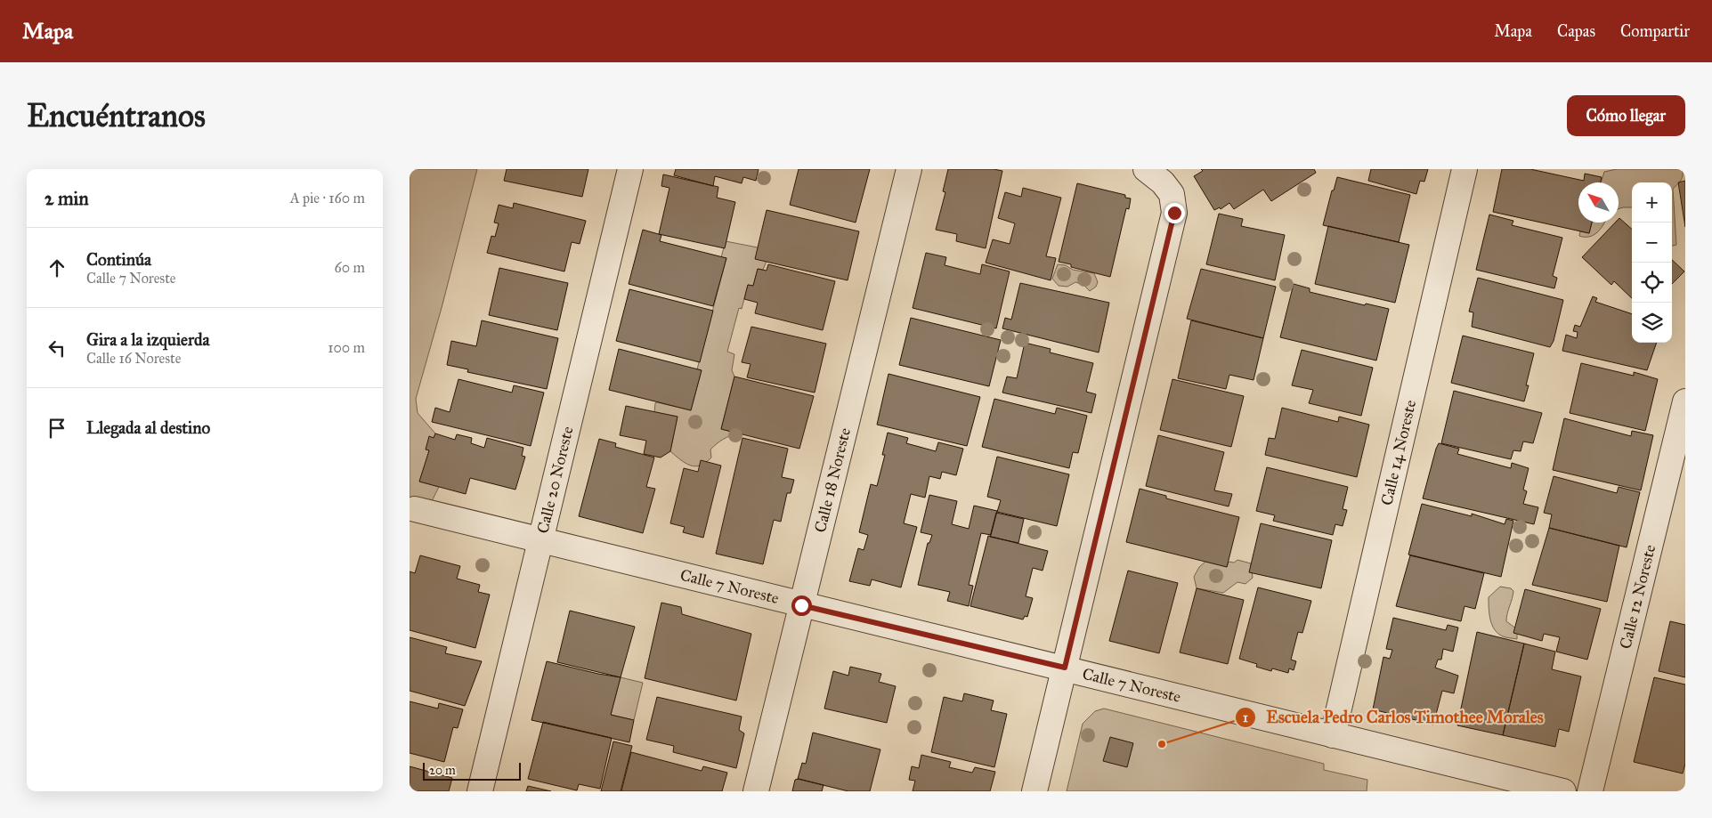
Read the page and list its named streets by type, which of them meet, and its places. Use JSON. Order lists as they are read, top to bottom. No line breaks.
{"streets":{"street":["Calle 14 Noreste","Calle 20 Noreste","Calle 18 Noreste","Calle 7 Noreste","Calle 12 Noreste"]},"crossings":[["Calle 14 Noreste","Calle 7 Noreste"],["Calle 20 Noreste","Calle 7 Noreste"],["Calle 18 Noreste","Calle 7 Noreste"]],"places":["Escuela Pedro Carlos Timothee Morales"],"scale_bar":"20 m","north":"top left","page":{"header":"Mapa","nav":["Mapa","Capas","Compartir"],"buttons":"Cómo llegar","title":"Encuéntranos","heading":["2 min","A pie · 160 m"],"map_buttons":["+","−"],"list":[["Continúa","Calle 7 Noreste","60 m"],["Gira a la izquierda","Calle 16 Noreste","100 m"],"Llegada al destino"],"scale":"20 m"}}
